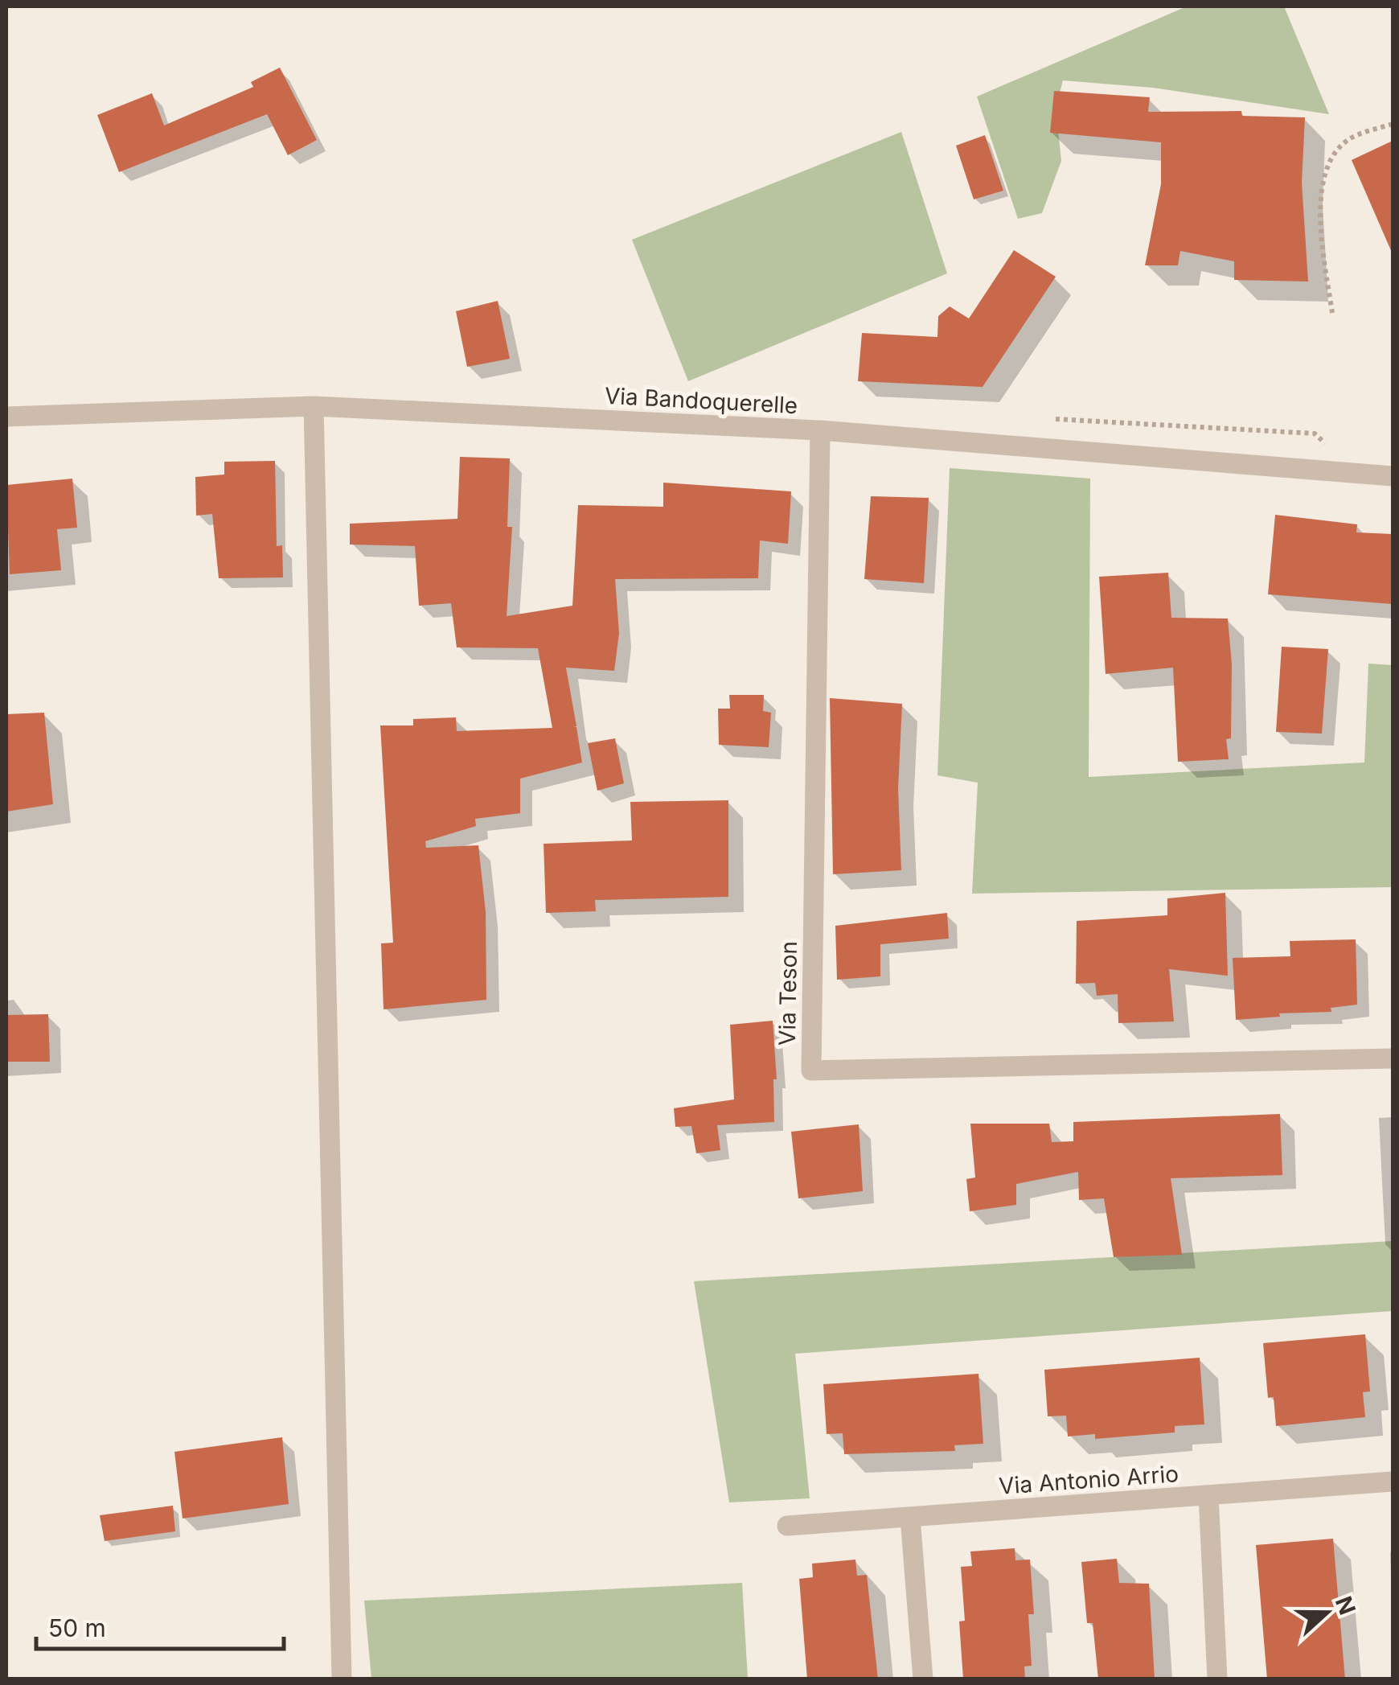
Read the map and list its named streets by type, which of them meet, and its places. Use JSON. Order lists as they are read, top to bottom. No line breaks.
{"streets":{"street":["Via Bandoquerelle","Via Teson","Via Antonio Arrio"]},"crossings":[["Via Bandoquerelle","Via Teson"]],"scale_bar":"50 m","north":"right"}
